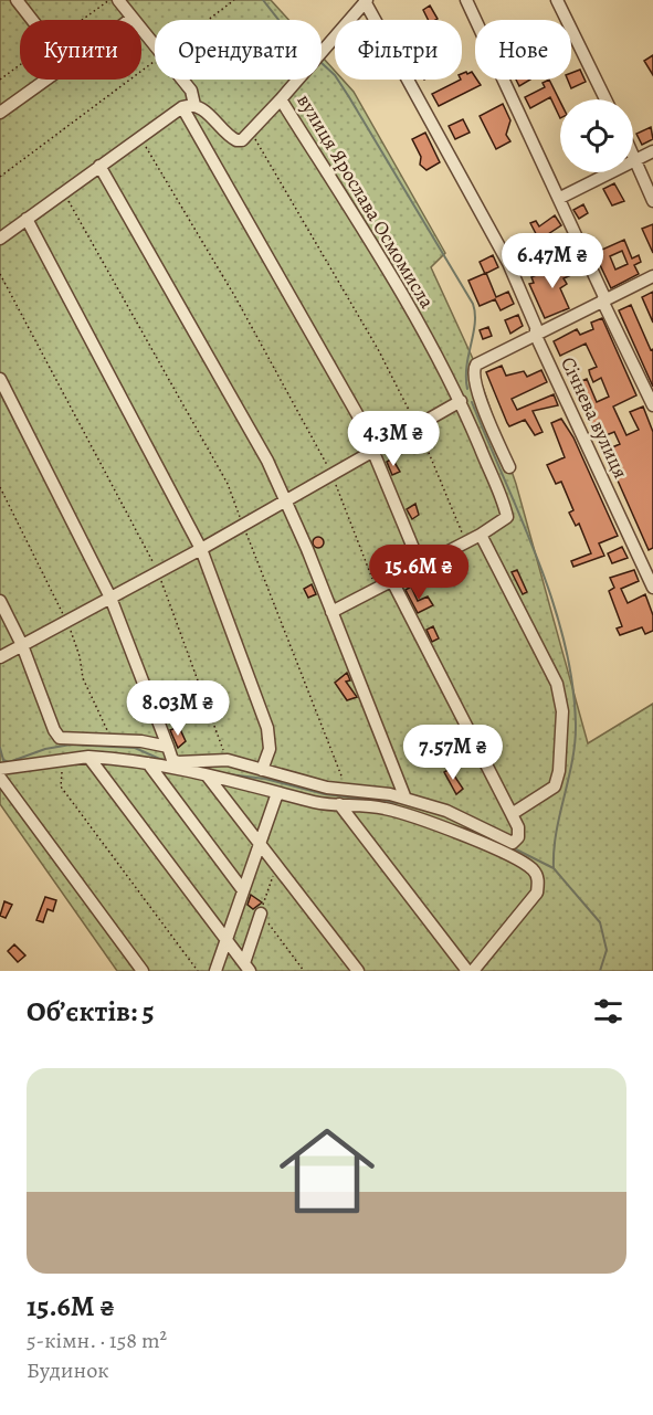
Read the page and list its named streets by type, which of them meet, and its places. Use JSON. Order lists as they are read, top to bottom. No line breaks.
{"streets":{"street":["вулиця Ярослава Осмомисла","Січнева вулиця"]},"crossings":[["вулиця Ярослава Осмомисла","Січнева вулиця"]],"page":{"chip":["Купити","Орендувати","Фільтри","Нове"],"price":["6.47M ₴","4.3M ₴","15.6M ₴","8.03M ₴","7.57M ₴"],"heading":"Об’єктів: 5","list":[{"name":"15.6M ₴","note":"5-кімн. · 158 m² · Будинок"}]}}
